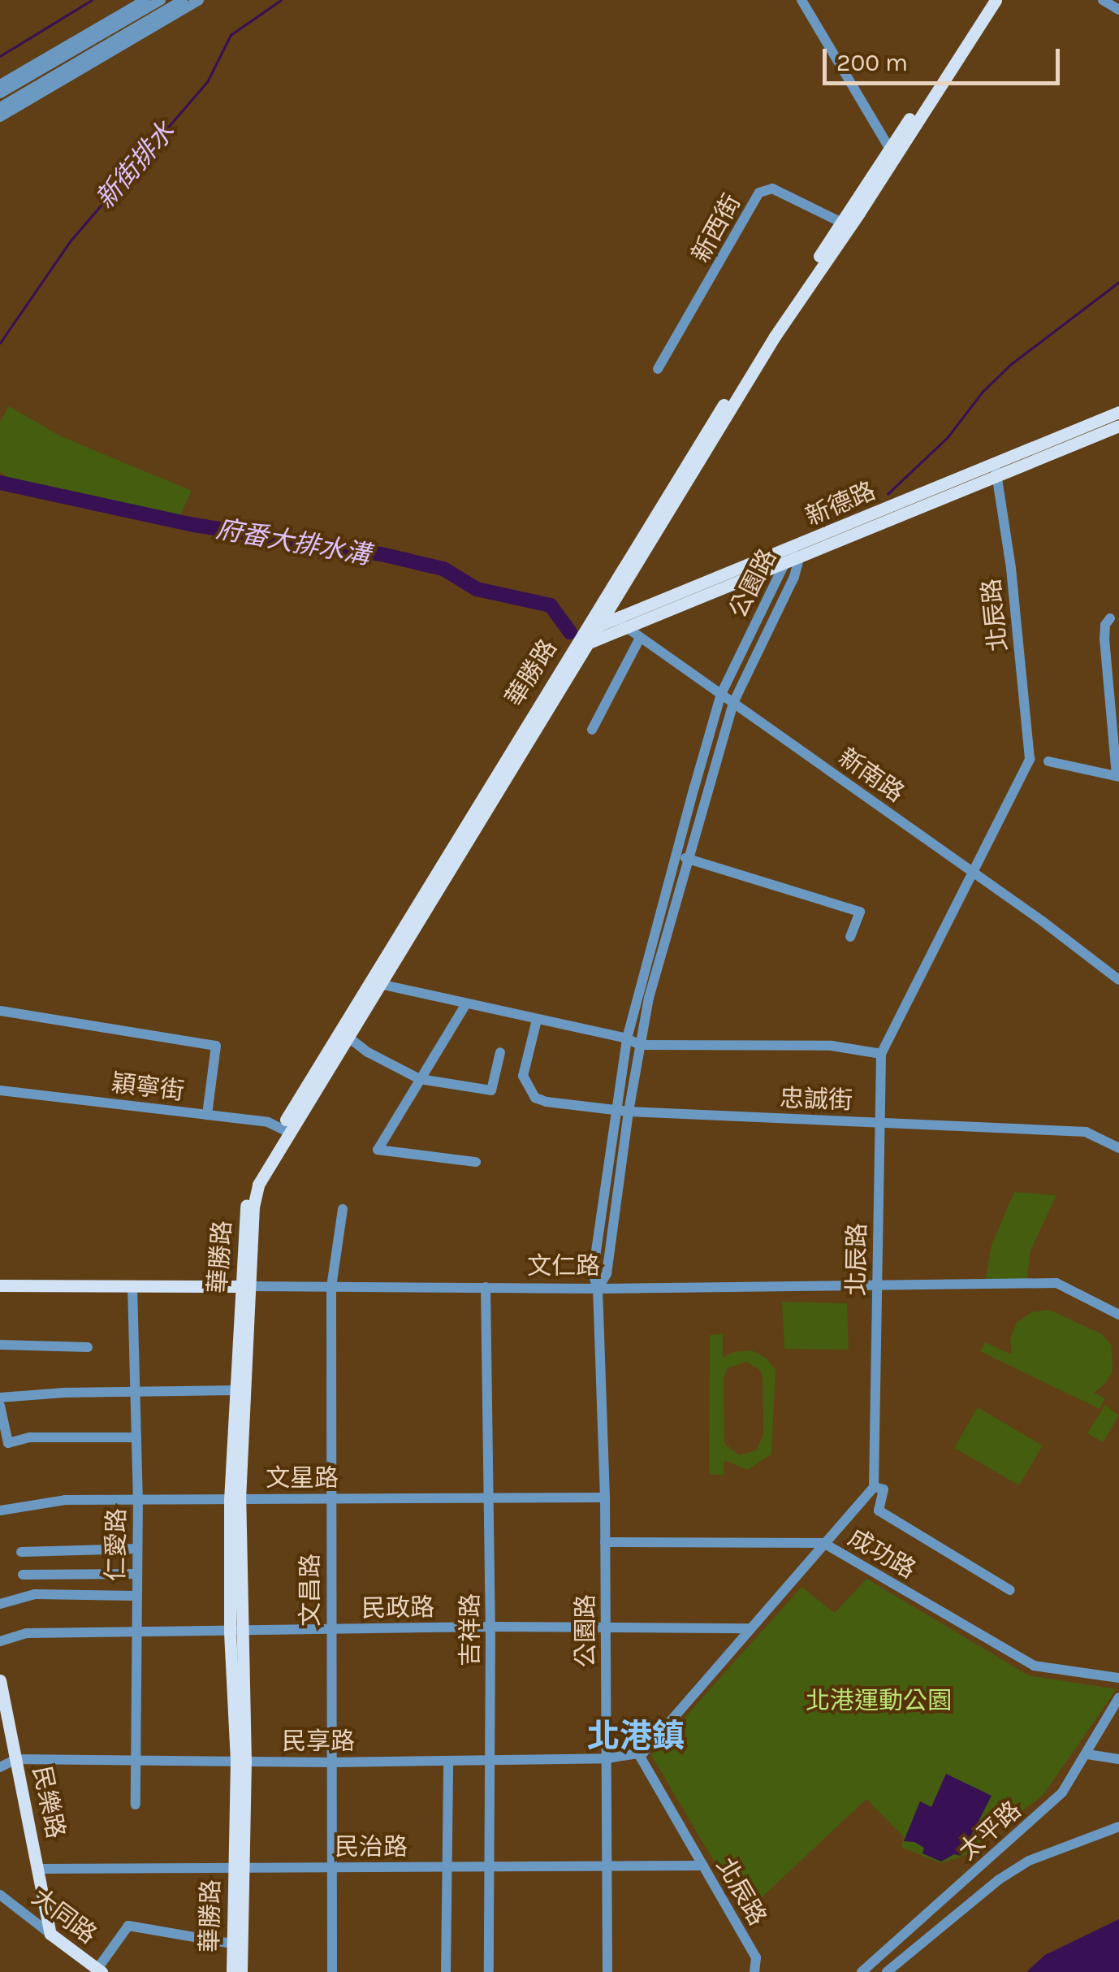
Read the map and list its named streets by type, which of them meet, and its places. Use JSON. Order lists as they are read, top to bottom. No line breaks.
{"streets":{"main road":["新德路","華勝路","文仁路","民樂路","大同路"],"street":["新西街","公園路","北辰路","新南路","穎寧街","忠誠街","文星路","仁愛路","成功路","文昌路","民政路","吉祥路","民享路","太平路","民治路"]},"crossings":[["新德路","公園路"],["新德路","北辰路"],["新德路","華勝路"],["新德路","新南路"],["公園路","新南路"],["公園路","忠誠街"],["公園路","文仁路"],["公園路","文星路"],["公園路","成功路"],["公園路","民政路"],["公園路","民享路"],["公園路","民治路"],["北辰路","新南路"],["北辰路","忠誠街"],["北辰路","文仁路"],["北辰路","民享路"],["北辰路","民治路"],["華勝路","新南路"],["華勝路","穎寧街"],["華勝路","文仁路"],["華勝路","文星路"],["華勝路","民政路"],["華勝路","民享路"],["華勝路","民治路"],["文仁路","仁愛路"],["文仁路","文昌路"],["文仁路","吉祥路"],["文星路","仁愛路"],["文星路","文昌路"],["文星路","吉祥路"],["仁愛路","民政路"],["仁愛路","民享路"],["文昌路","民政路"],["文昌路","民享路"],["文昌路","民治路"],["民政路","吉祥路"],["吉祥路","民享路"],["吉祥路","民治路"],["民享路","民樂路"],["民樂路","民治路"],["民樂路","大同路"]],"districts":["北港鎮"],"water":["新街排水","府番大排水溝"],"parks":["北港運動公園"],"scale_bar":"200 m"}
